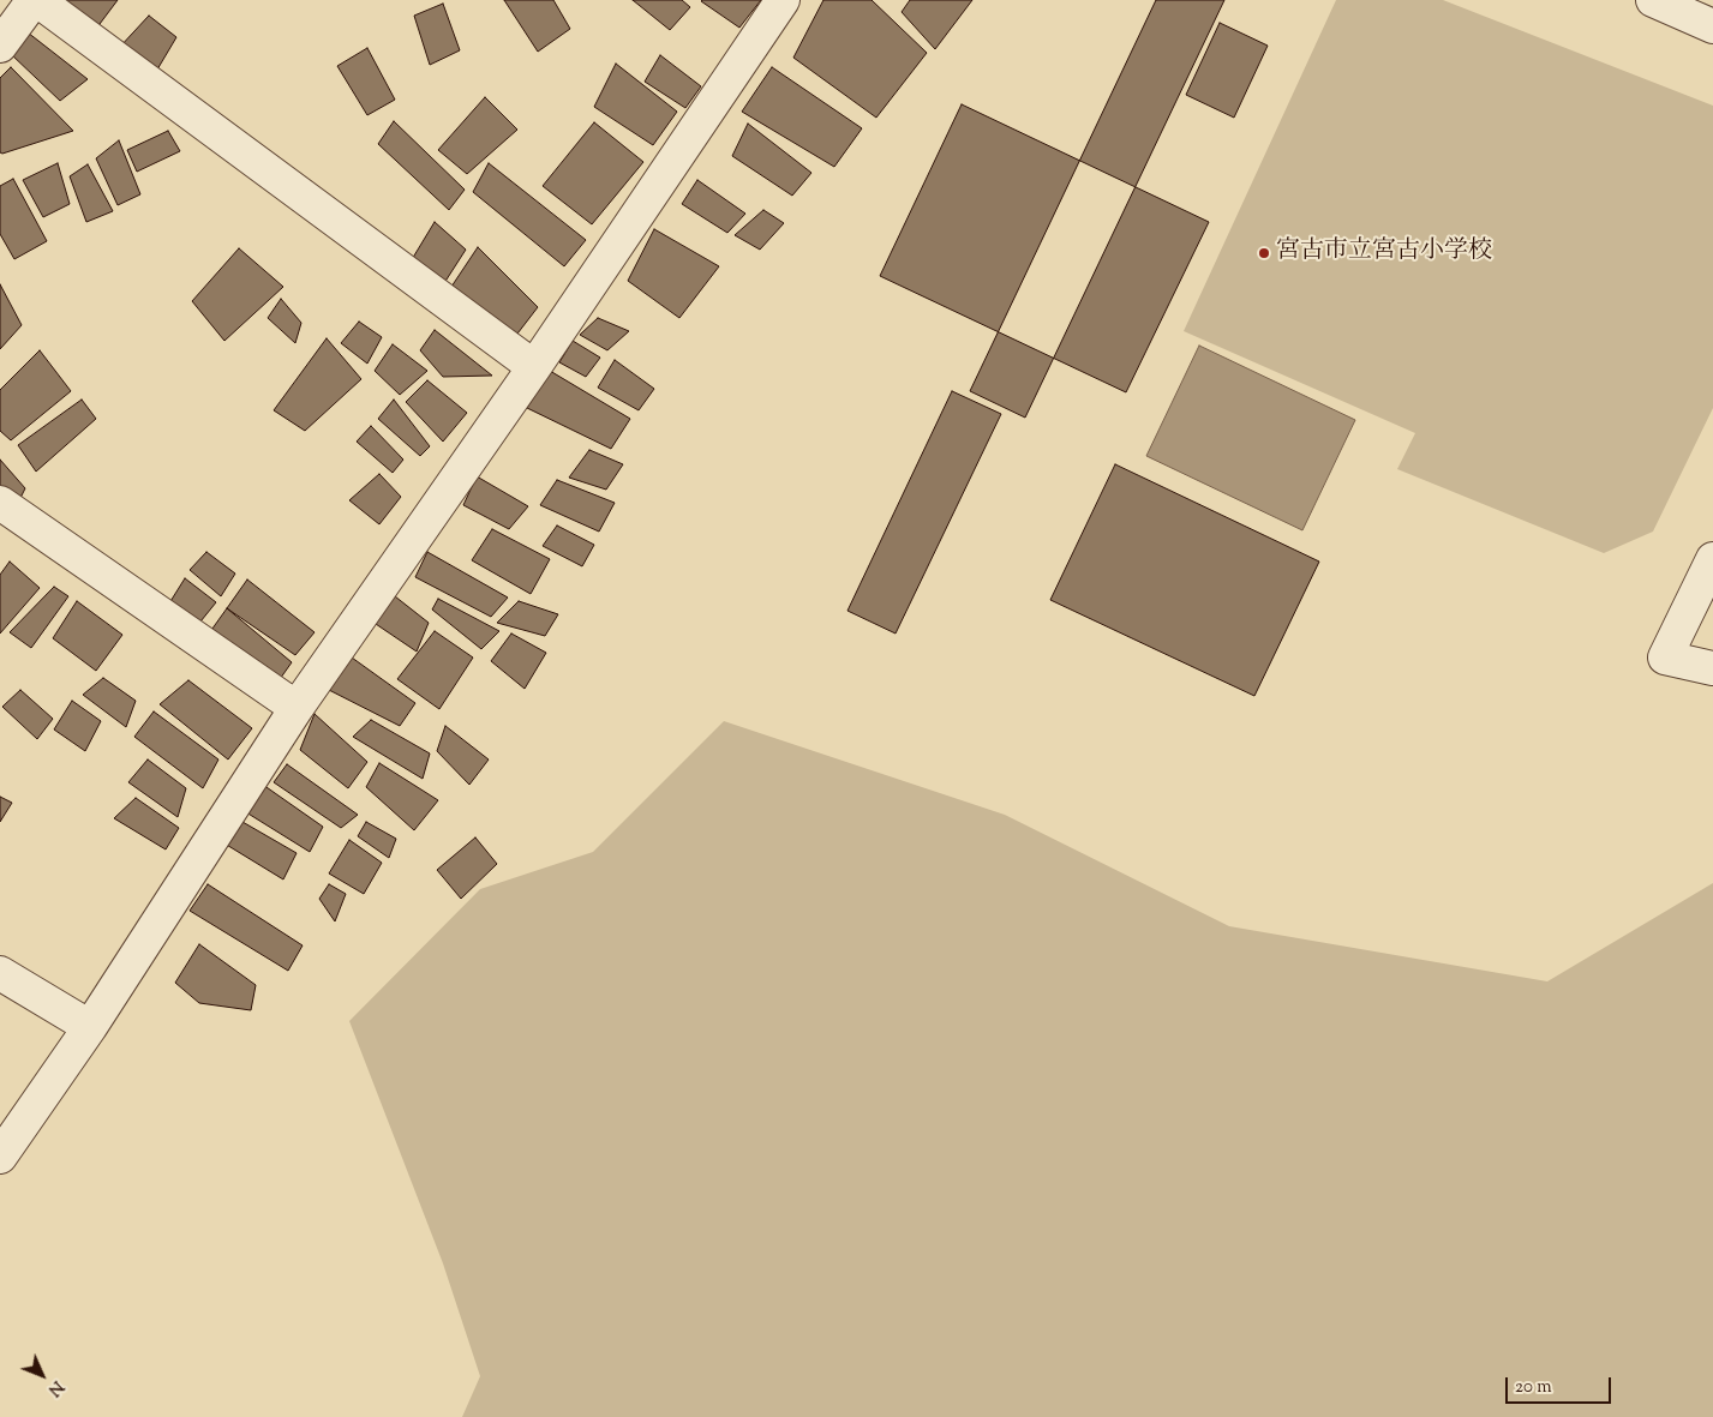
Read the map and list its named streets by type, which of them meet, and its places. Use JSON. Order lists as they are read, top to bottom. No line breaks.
{"places":["宮古市立宮古小学校"],"scale_bar":"20 m","north":"bottom right"}
